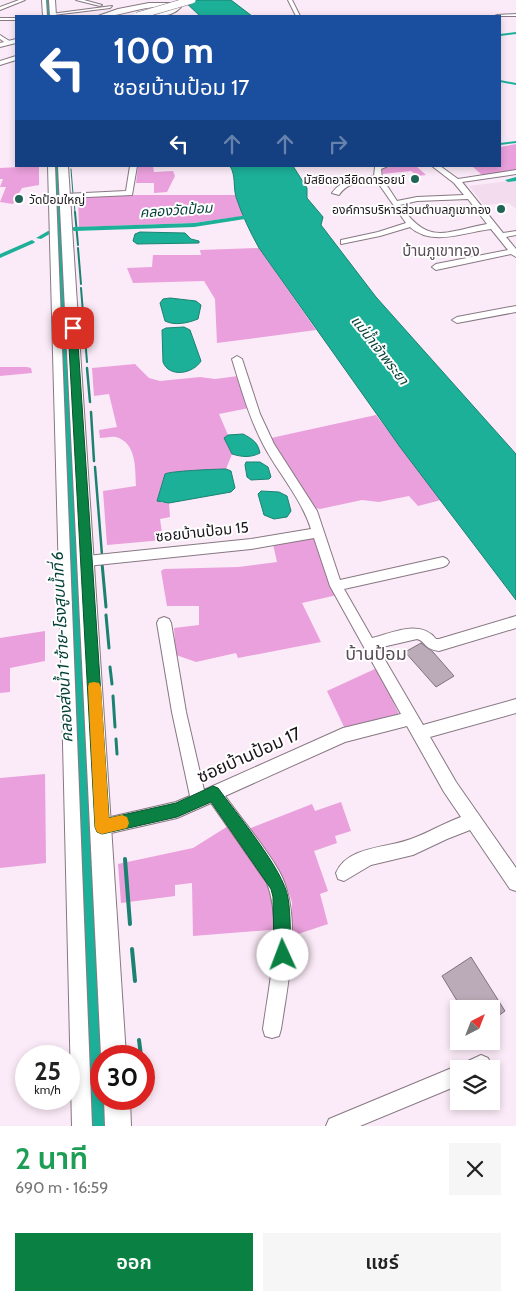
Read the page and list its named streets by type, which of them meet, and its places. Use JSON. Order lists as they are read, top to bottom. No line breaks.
{"streets":{"street":["ซอยบ้านป้อม 15","ซอยบ้านป้อม 17"]},"districts":["บ้านภูเขาทอง","บ้านป้อม"],"water":["คลองวัดป้อม","แม่น้ำเจ้าพระยา","คลองส่งน้ำ 1 ซ้าย-โรงสูบน้ำที่ 6"],"places":["มัสยิดอาลียิดดารอยน์","วัดป้อมใหญ่","องค์การบริหารส่วนตำบลภูเขาทอง"],"north":"top right","page":{"turn":["100 m","ซอยบ้านป้อม 17"],"speed":"25 km/h","limit":"30","heading":["2 นาที","690 m · 16:59"],"buttons":["ออก","แชร์"]}}
